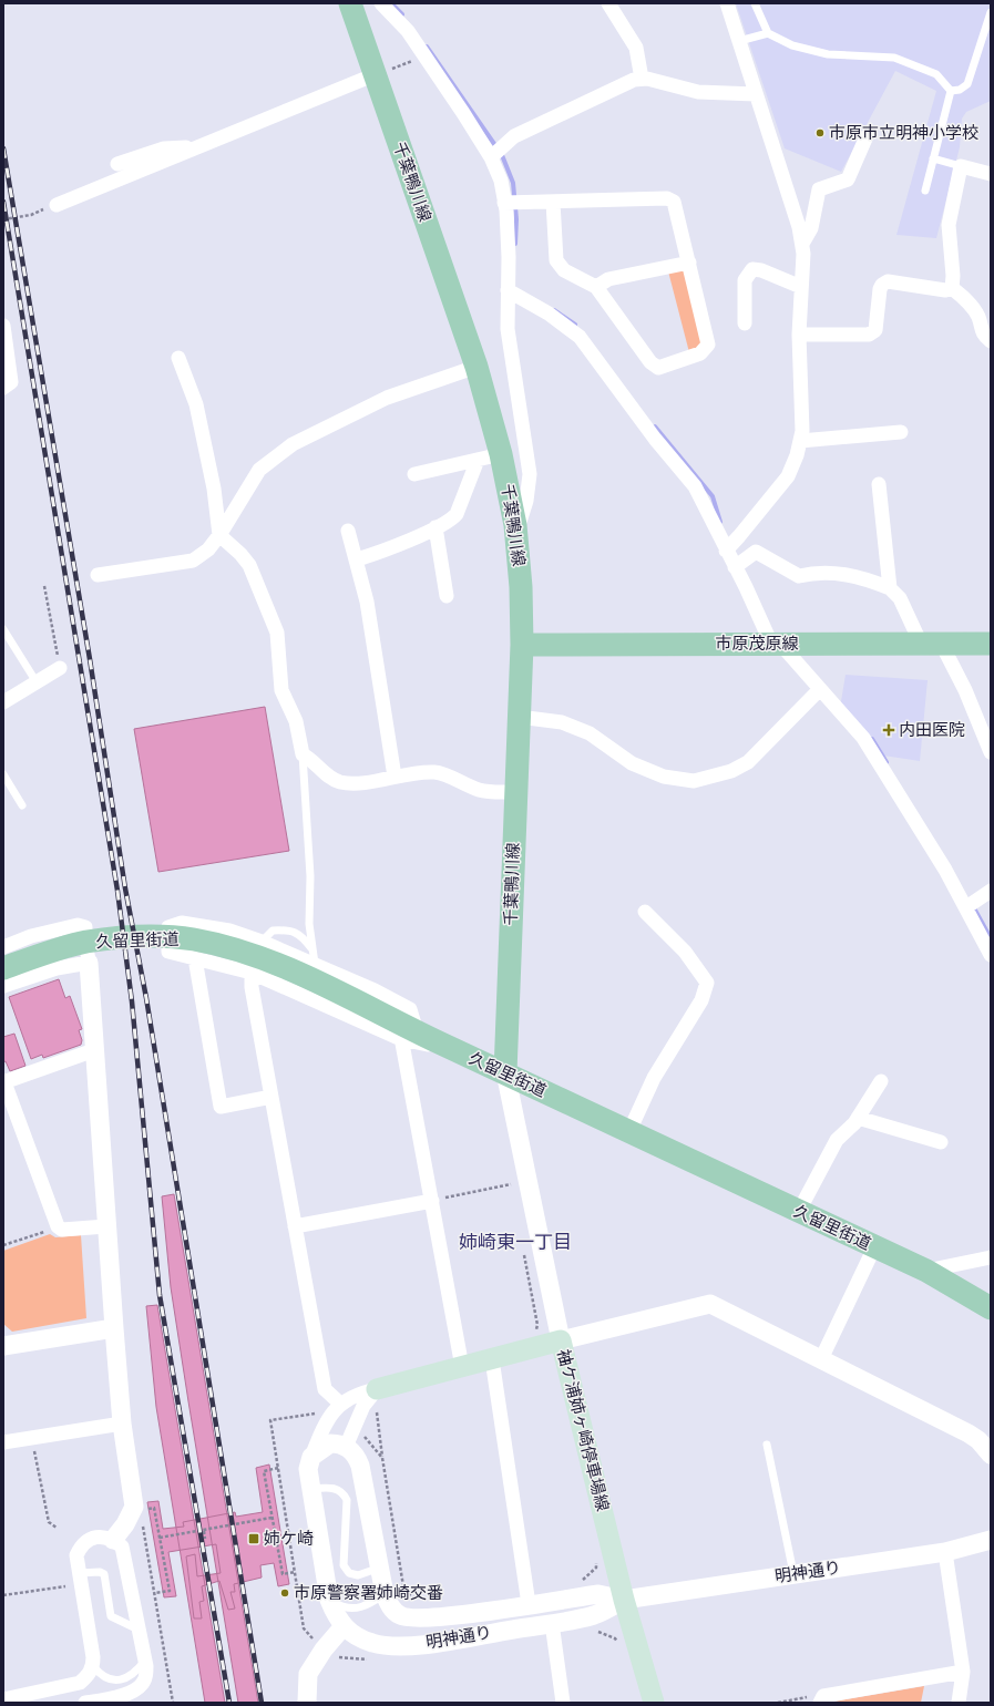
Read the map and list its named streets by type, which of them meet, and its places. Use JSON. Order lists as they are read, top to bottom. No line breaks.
{"streets":{"main road":["千葉鴨川線","市原茂原線","久留里街道","袖ケ浦姉ヶ崎停車場線"],"street":["明神通り"]},"crossings":[["千葉鴨川線","市原茂原線"],["千葉鴨川線","久留里街道"],["袖ケ浦姉ヶ崎停車場線","明神通り"]],"districts":["姉崎東一丁目"],"places":{"other":["市原市立明神小学校","市原警察署姉崎交番"],"health":["内田医院"],"transit":["姉ケ崎"]}}
